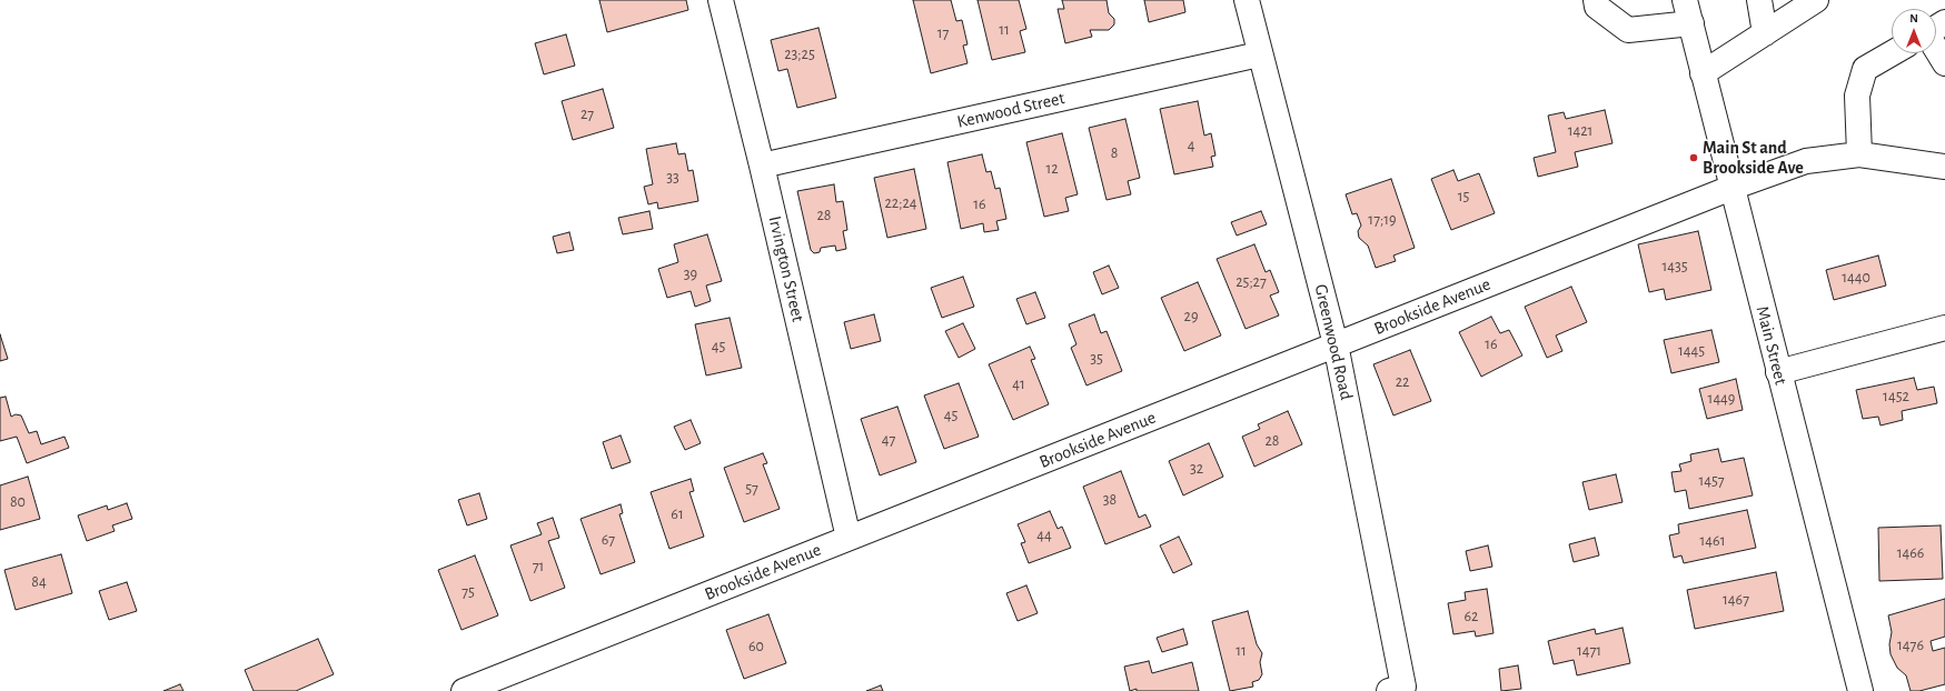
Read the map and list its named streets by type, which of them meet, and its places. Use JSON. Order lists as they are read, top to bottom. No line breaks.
{"streets":{"street":["Kenwood Street","Irvington Street","Brookside Avenue","Greenwood Road","Main Street"]},"crossings":[["Kenwood Street","Irvington Street"],["Kenwood Street","Greenwood Road"],["Irvington Street","Brookside Avenue"],["Brookside Avenue","Greenwood Road"],["Brookside Avenue","Main Street"]],"places":["Main St and Brookside Ave"],"house_numbers":["11","17","23;25","27","1421","4","8","12","33","15","22;24","16","28","17;19","1435","39","1440","25;27","29","16","45","1445","35","22","41","1452","1449","45","47","28","32","1457","57","38","80","61","44","67","1461","1466","71","84","75","1467","62","1476","60","11","1471"],"north":"top"}
